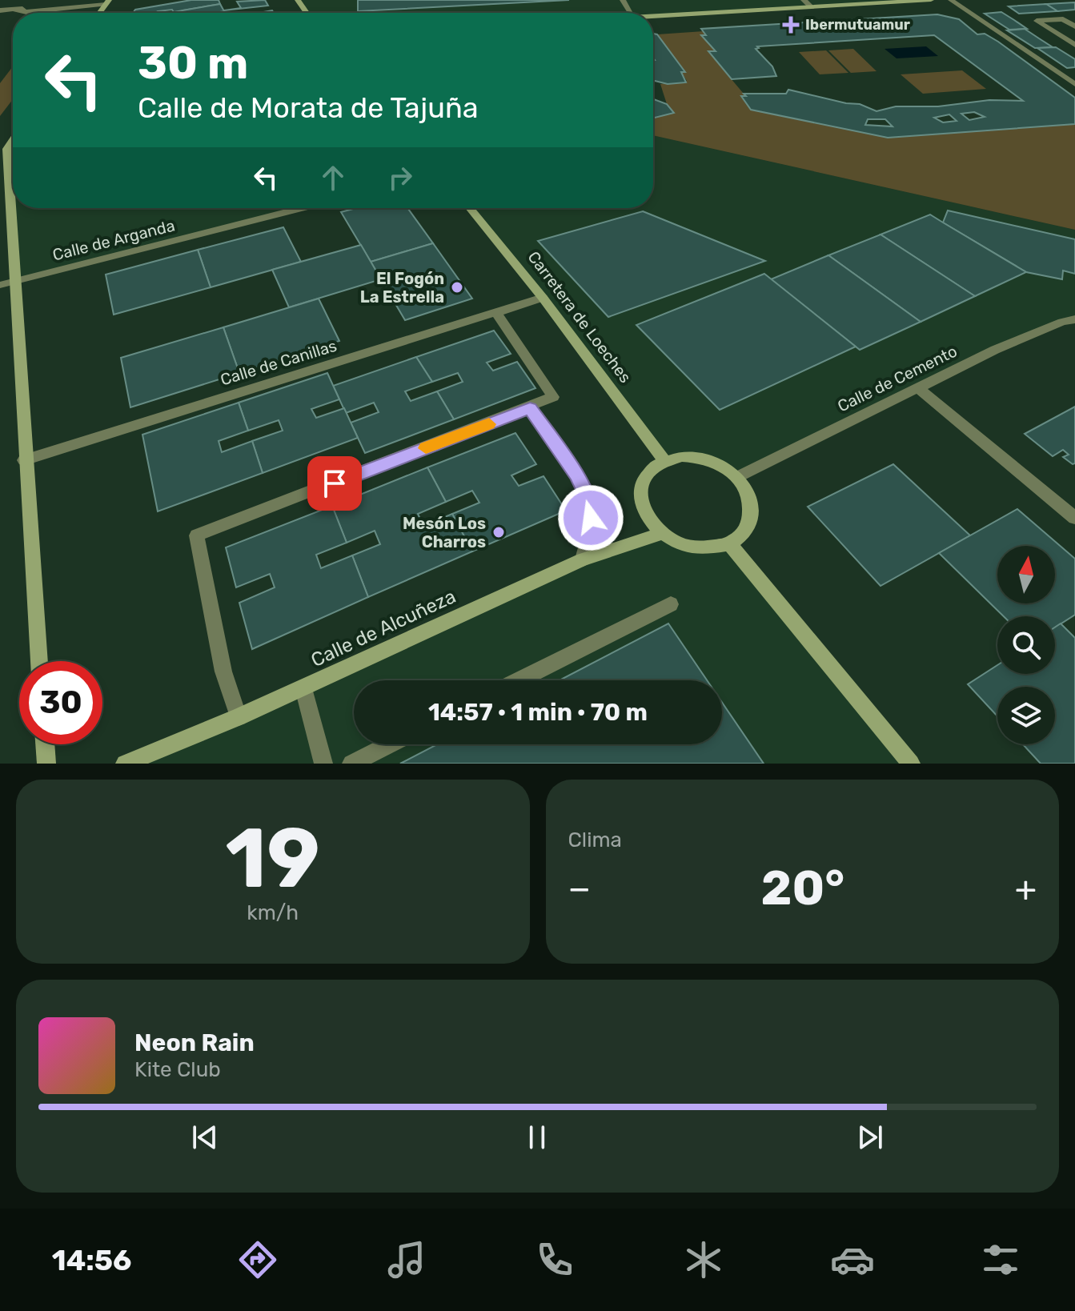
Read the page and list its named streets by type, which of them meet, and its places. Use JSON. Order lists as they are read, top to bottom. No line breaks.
{"streets":{"street":["Calle de Arganda","Carretera de Loeches","Calle de Canillas","Calle de Cemento","Calle de Alcuñeza"]},"crossings":[["Carretera de Loeches","Calle de Canillas"],["Carretera de Loeches","Calle de Cemento"],["Carretera de Loeches","Calle de Alcuñeza"],["Calle de Cemento","Calle de Alcuñeza"]],"places":{"health":["Ibermutuamur"],"other":["El Fogón La Estrella","Mesón Los Charros"]},"north":"top","page":{"turn":["30 m","Calle de Morata de Tajuña"],"limit":"30","trip":"14:57 · 1 min · 70 m","tile":[["19","km/h"],"Clima"],"heat":["−","20°","+"],"song":["Neon Rain","Kite Club"],"tabs":"14:56"}}
